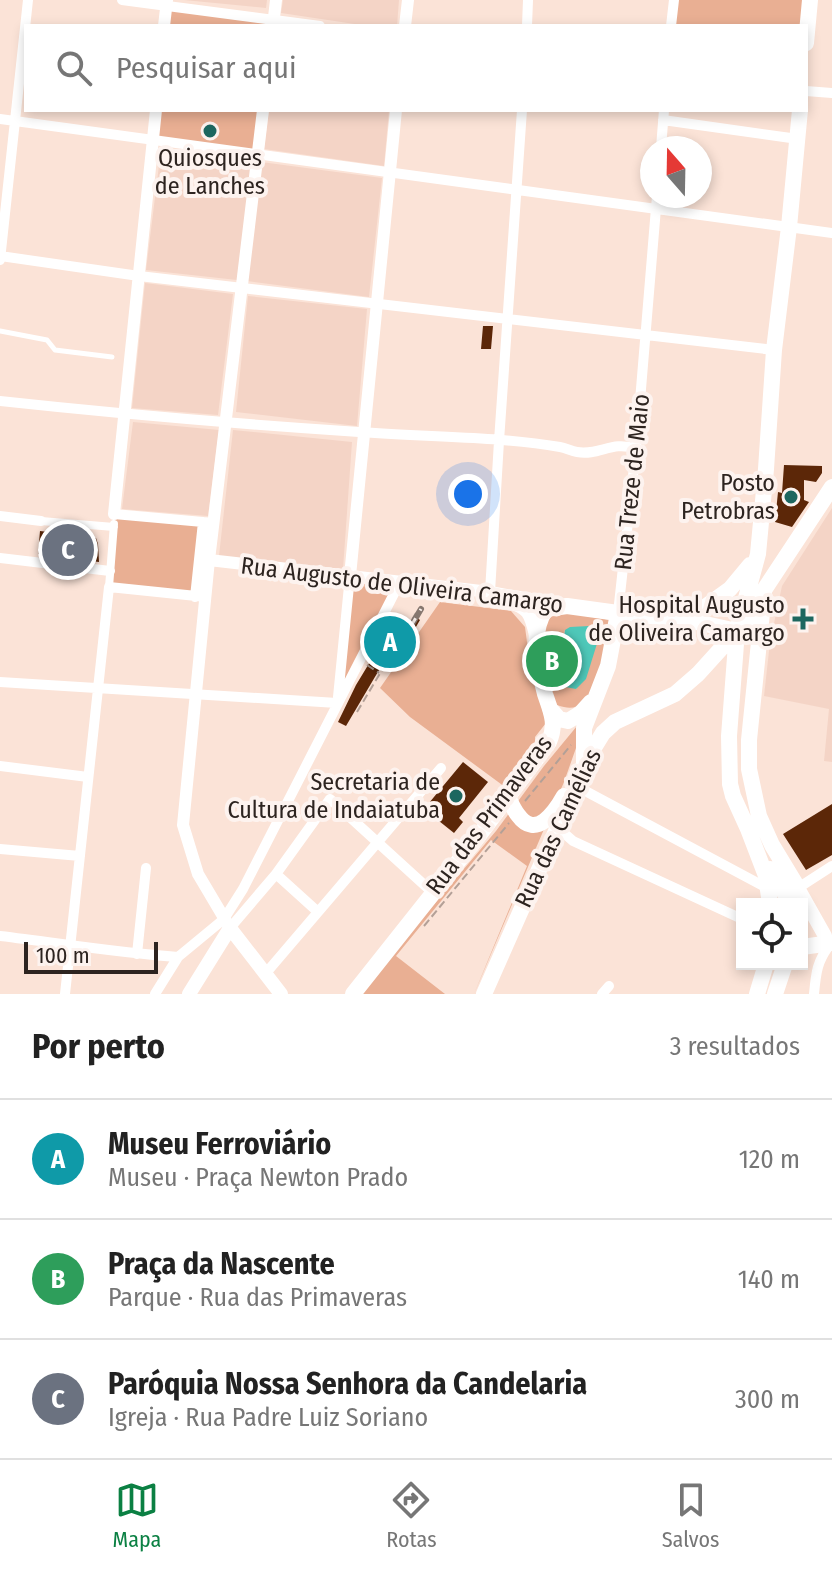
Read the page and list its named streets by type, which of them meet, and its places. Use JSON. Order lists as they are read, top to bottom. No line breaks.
{"streets":{"main road":["Rua Treze de Maio","Rua Augusto de Oliveira Camargo","Rua das Primaveras","Rua das Camélias"]},"crossings":[["Rua Treze de Maio","Rua Augusto de Oliveira Camargo"],["Rua Treze de Maio","Rua das Camélias"],["Rua Augusto de Oliveira Camargo","Rua das Primaveras"],["Rua Augusto de Oliveira Camargo","Rua das Camélias"]],"places":{"other":["Quiosques de Lanches","Posto Petrobras","Secretaria de Cultura de Indaiatuba"],"health":["Hospital Augusto de Oliveira Camargo"]},"scale_bar":"100 m","north":"top","page":{"search":"Pesquisar aqui","pins":["C","A","B"],"scale":"100 m","heading":["Por perto","3 resultados"],"list":[{"mark":"A","name":"Museu Ferroviário","note":"Museu · Praça Newton Prado","value":"120 m"},{"mark":"B","name":"Praça da Nascente","note":"Parque · Rua das Primaveras","value":"140 m"},{"mark":"C","name":"Paróquia Nossa Senhora da Candelaria","note":"Igreja · Rua Padre Luiz Soriano","value":"300 m"}],"nav":["Mapa","Rotas","Salvos"]}}
